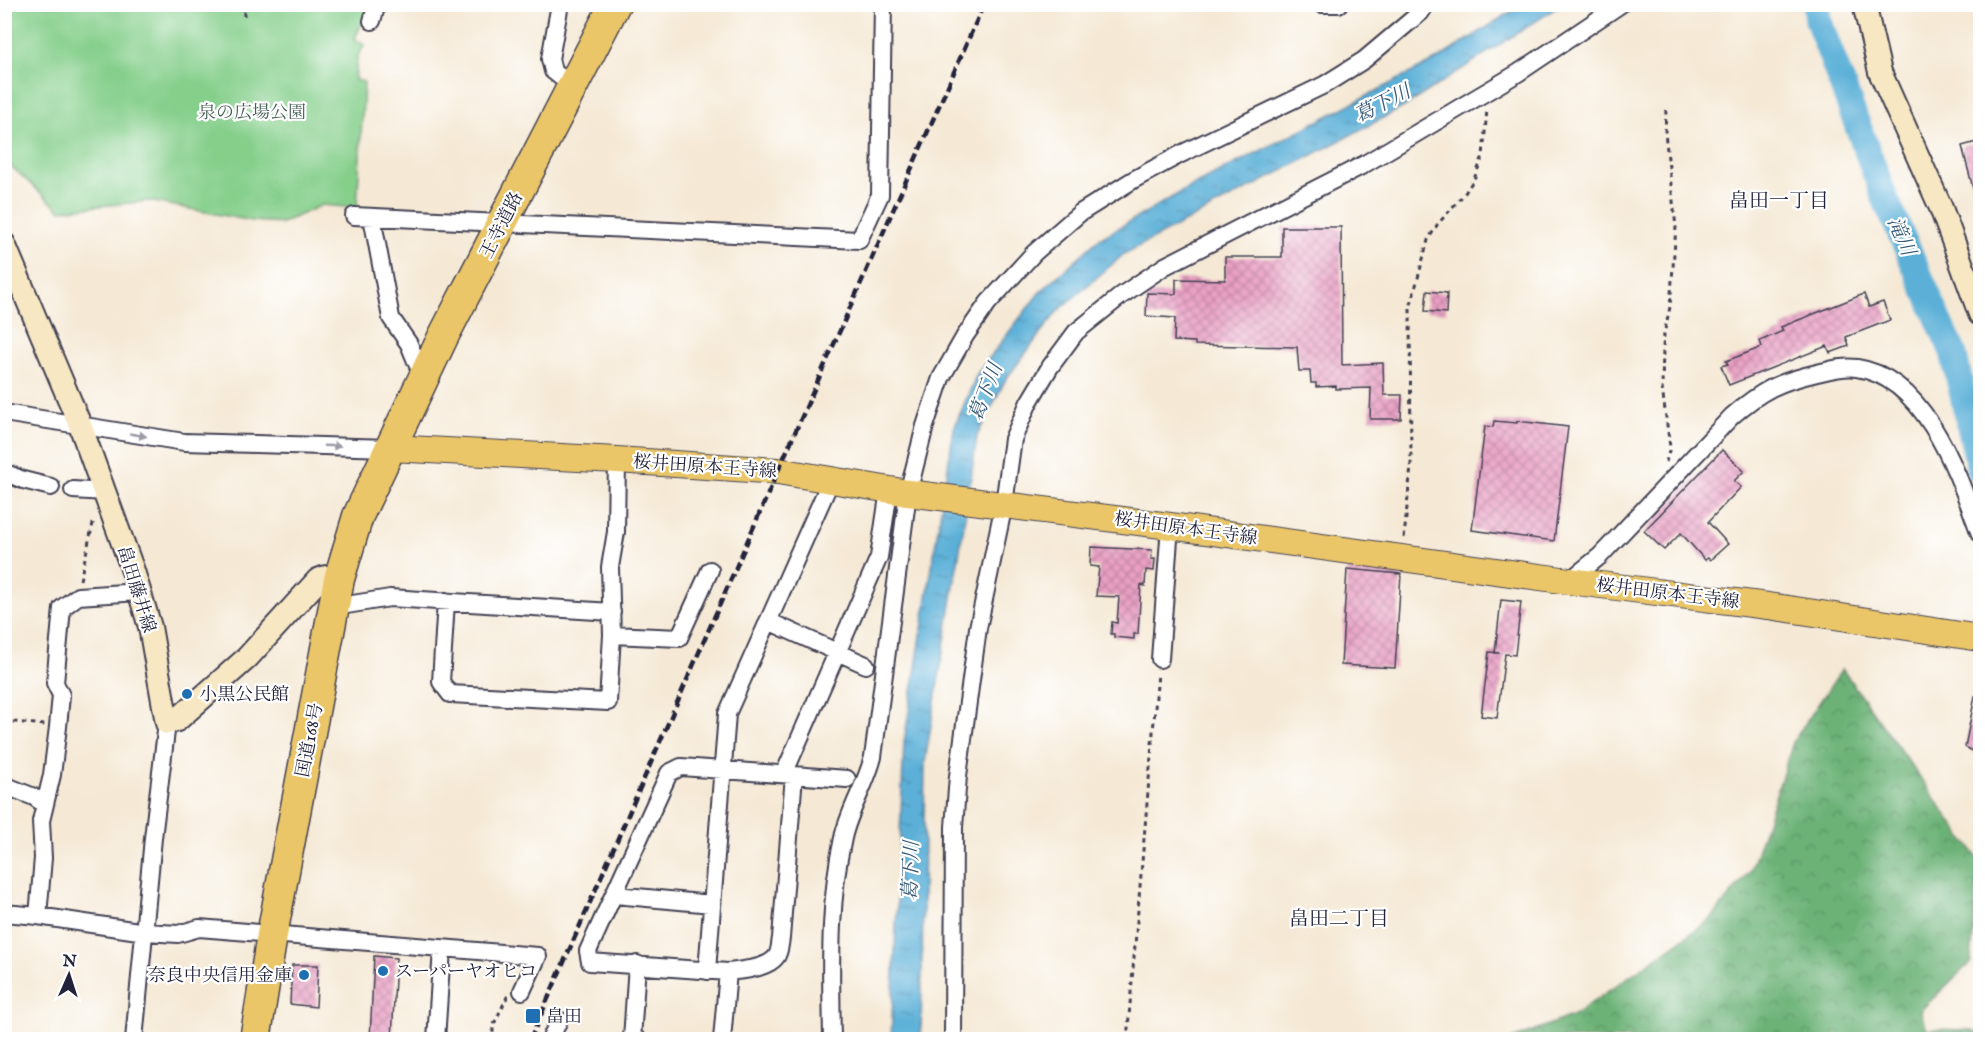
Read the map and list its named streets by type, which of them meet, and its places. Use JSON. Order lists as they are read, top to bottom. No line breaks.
{"streets":{"highway":["王寺道路","国道168号"],"main road":["桜井田原本王寺線","畠田藤井線"]},"crossings":[["王寺道路","桜井田原本王寺線"],["王寺道路","国道168号"],["桜井田原本王寺線","国道168号"]],"districts":["畠田一丁目","畠田二丁目"],"water":["葛下川","滝川"],"parks":["泉の広場公園"],"places":{"other":["小黒公民館","スーパーヤオヒコ","奈良中央信用金庫"],"transit":["畠田"]},"north":"top"}
